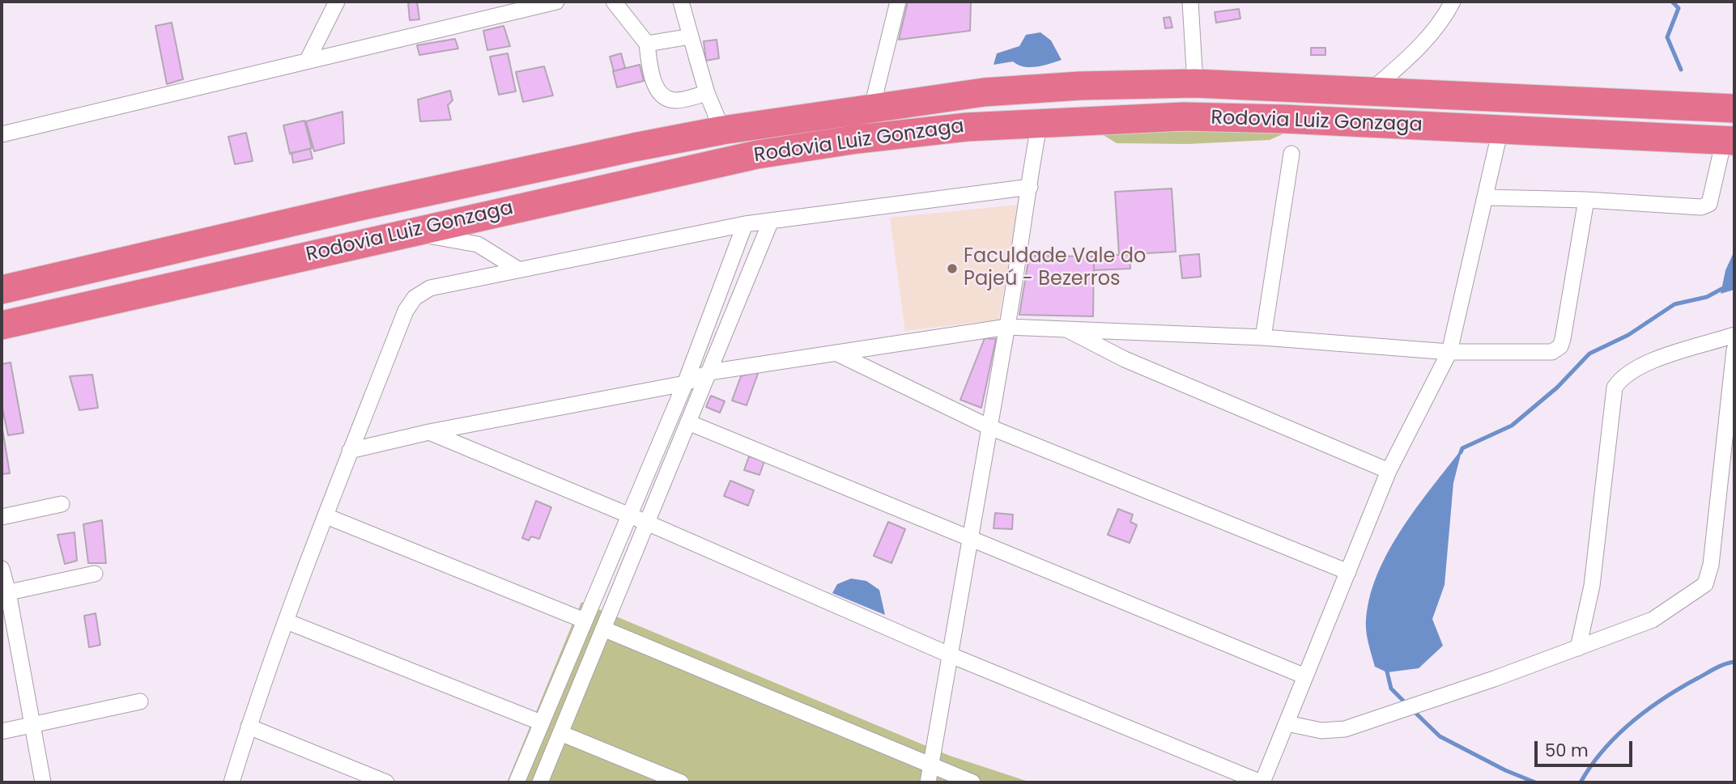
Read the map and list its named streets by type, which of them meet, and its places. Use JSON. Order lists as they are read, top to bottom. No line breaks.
{"streets":{"highway":["Rodovia Luiz Gonzaga"]},"places":["Faculdade Vale do Pajeú - Bezerros"],"scale_bar":"50 m"}
